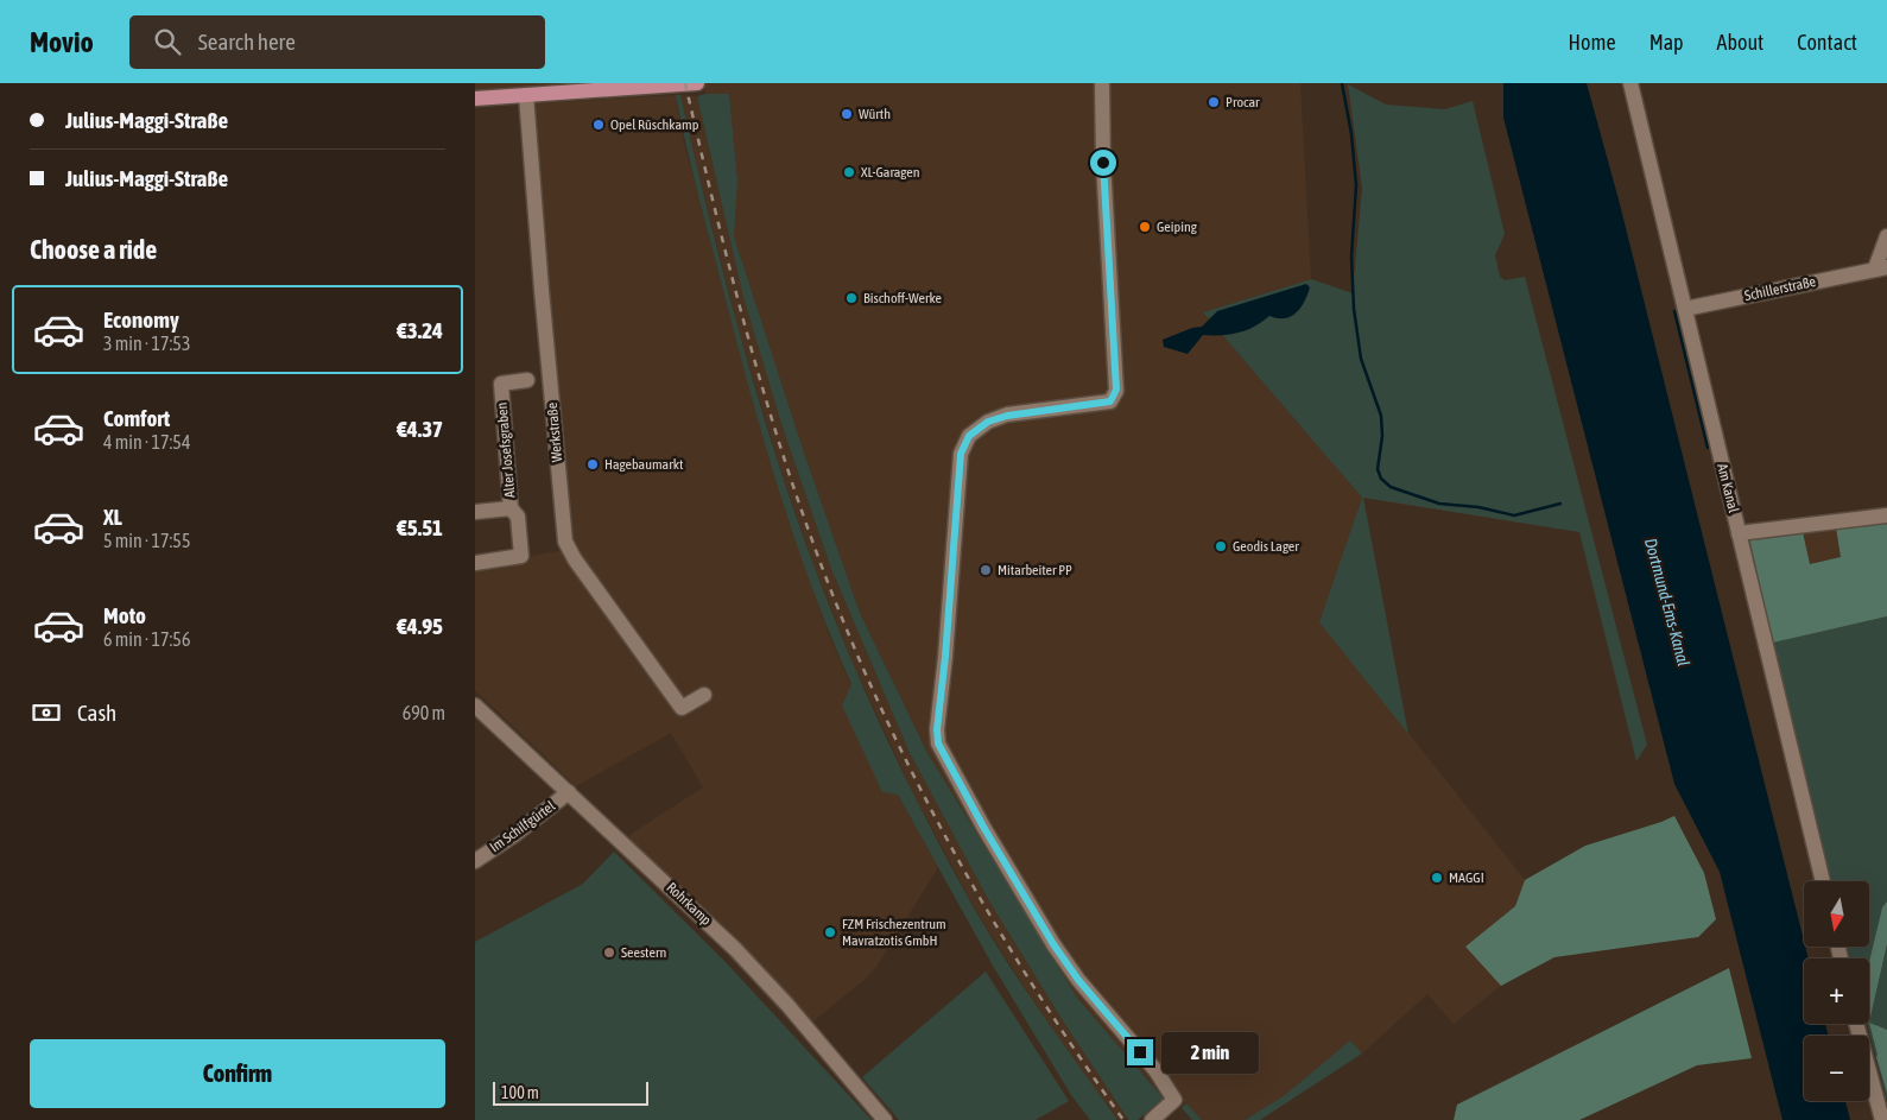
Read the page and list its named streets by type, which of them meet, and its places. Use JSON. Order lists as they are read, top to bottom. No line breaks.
{"streets":{"street":["Schillerstraße","Werkstraße","Alter Josefsgraben","Am Kanal","Im Schilfgürtel","Rohrkamp"]},"crossings":[["Schillerstraße","Am Kanal"],["Im Schilfgürtel","Rohrkamp"]],"water":["Dortmund-Ems-Kanal"],"places":["Procar","Würth","Opel Rüschkamp","XL-Garagen","Geiping","Bischoff-Werke","Hagebaumarkt","Geodis Lager","Mitarbeiter PP","MAGGI","FZM Frischezentrum Mavratzotis GmbH","Seestern"],"scale_bar":"100 m","north":"bottom","page":{"header":"Movio","search":"Search here","nav":["Home","Map","About","Contact"],"banner":["Julius-Maggi-Straße","Julius-Maggi-Straße"],"heading":"Choose a ride","list":[{"name":"Economy","note":"3 min · 17:53","value":"€3.24"},{"name":"Comfort","note":"4 min · 17:54","value":"€4.37"},{"name":"XL","note":"5 min · 17:55","value":"€5.51"},{"name":"Moto","note":"6 min · 17:56","value":"€4.95"}],"pay":["Cash","690 m"],"map_buttons":["+","−"],"buttons":"Confirm","bubble":"2 min","scale":"100 m"}}
